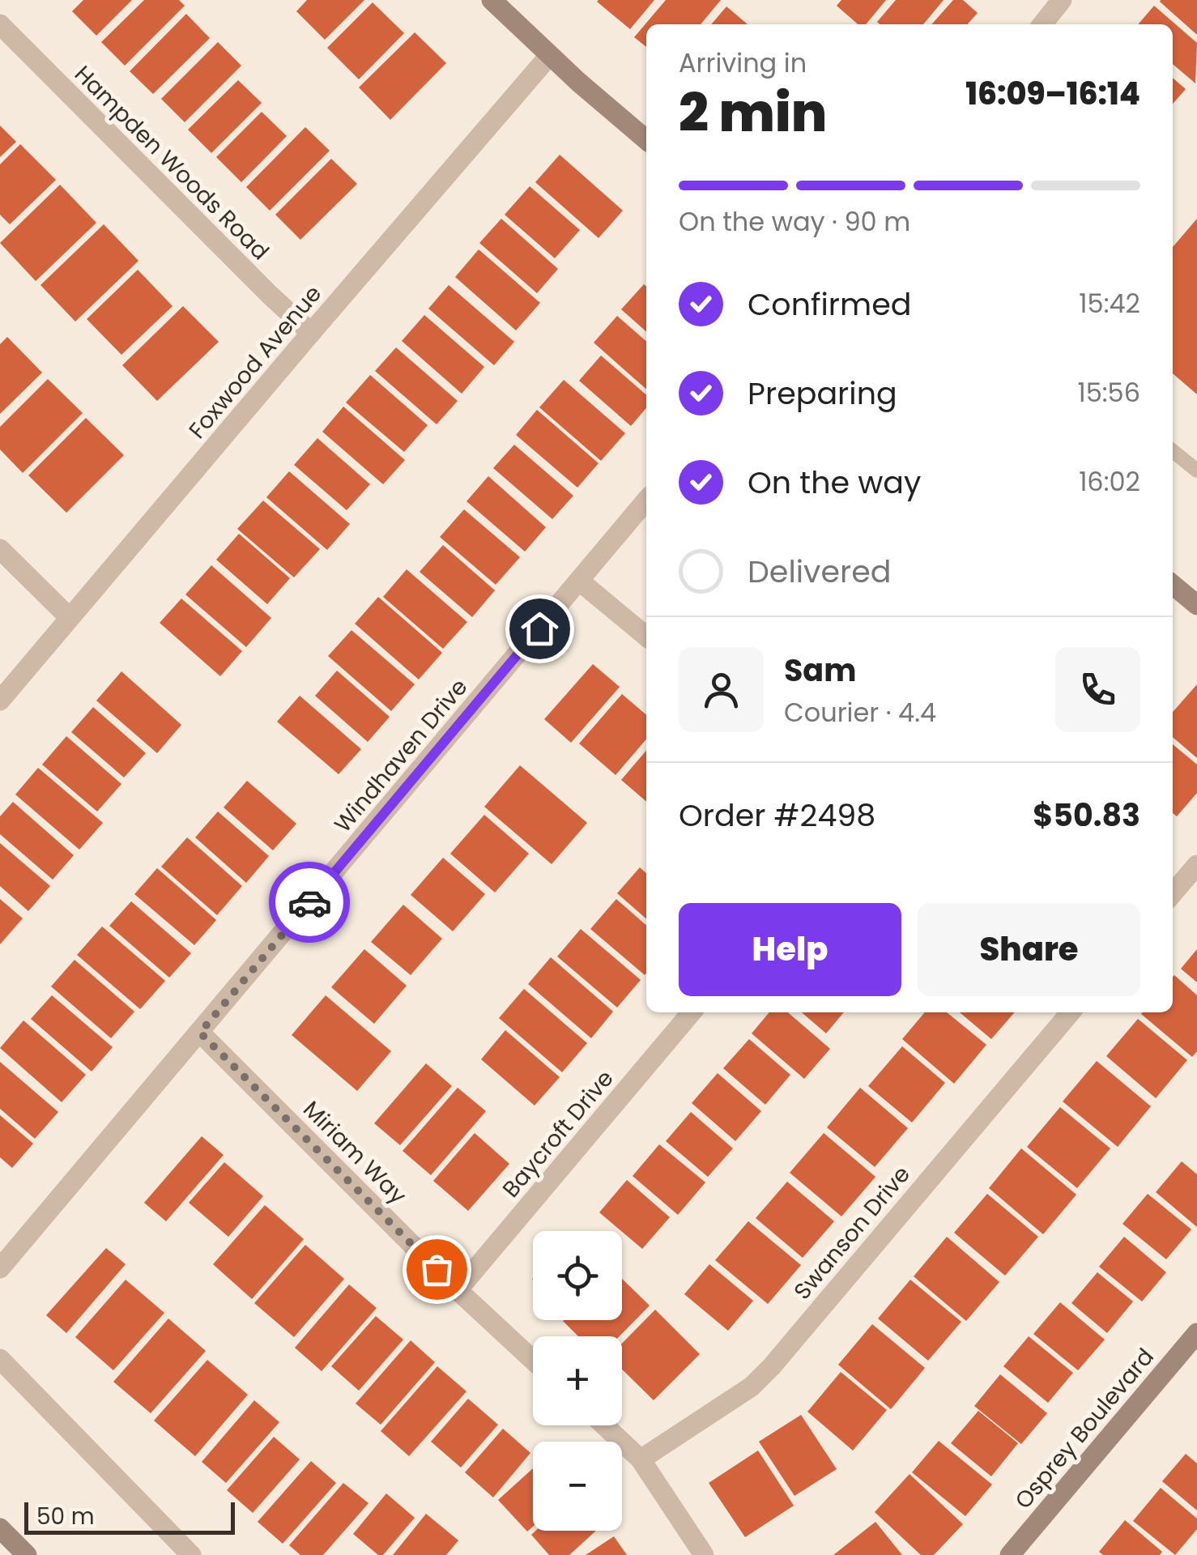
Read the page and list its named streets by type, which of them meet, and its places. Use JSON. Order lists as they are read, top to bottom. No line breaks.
{"streets":{"street":["Hampden Woods Road","Foxwood Avenue","Windhaven Drive","Baycroft Drive","Miriam Way","Swanson Drive","Osprey Boulevard"]},"crossings":[["Hampden Woods Road","Foxwood Avenue"],["Windhaven Drive","Miriam Way"],["Baycroft Drive","Miriam Way"]],"scale_bar":"50 m","page":{"heading":["2 min","Arriving in","16:09–16:14"],"panel":["Sam","Courier · 4.4","Order #2498","$50.83"],"bar":"On the way · 90 m","list":[["Confirmed","15:42"],["Preparing","15:56"],["On the way","16:02"],"Delivered"],"buttons":["Help","Share"],"map_buttons":["+","−"],"scale":"50 m"}}
